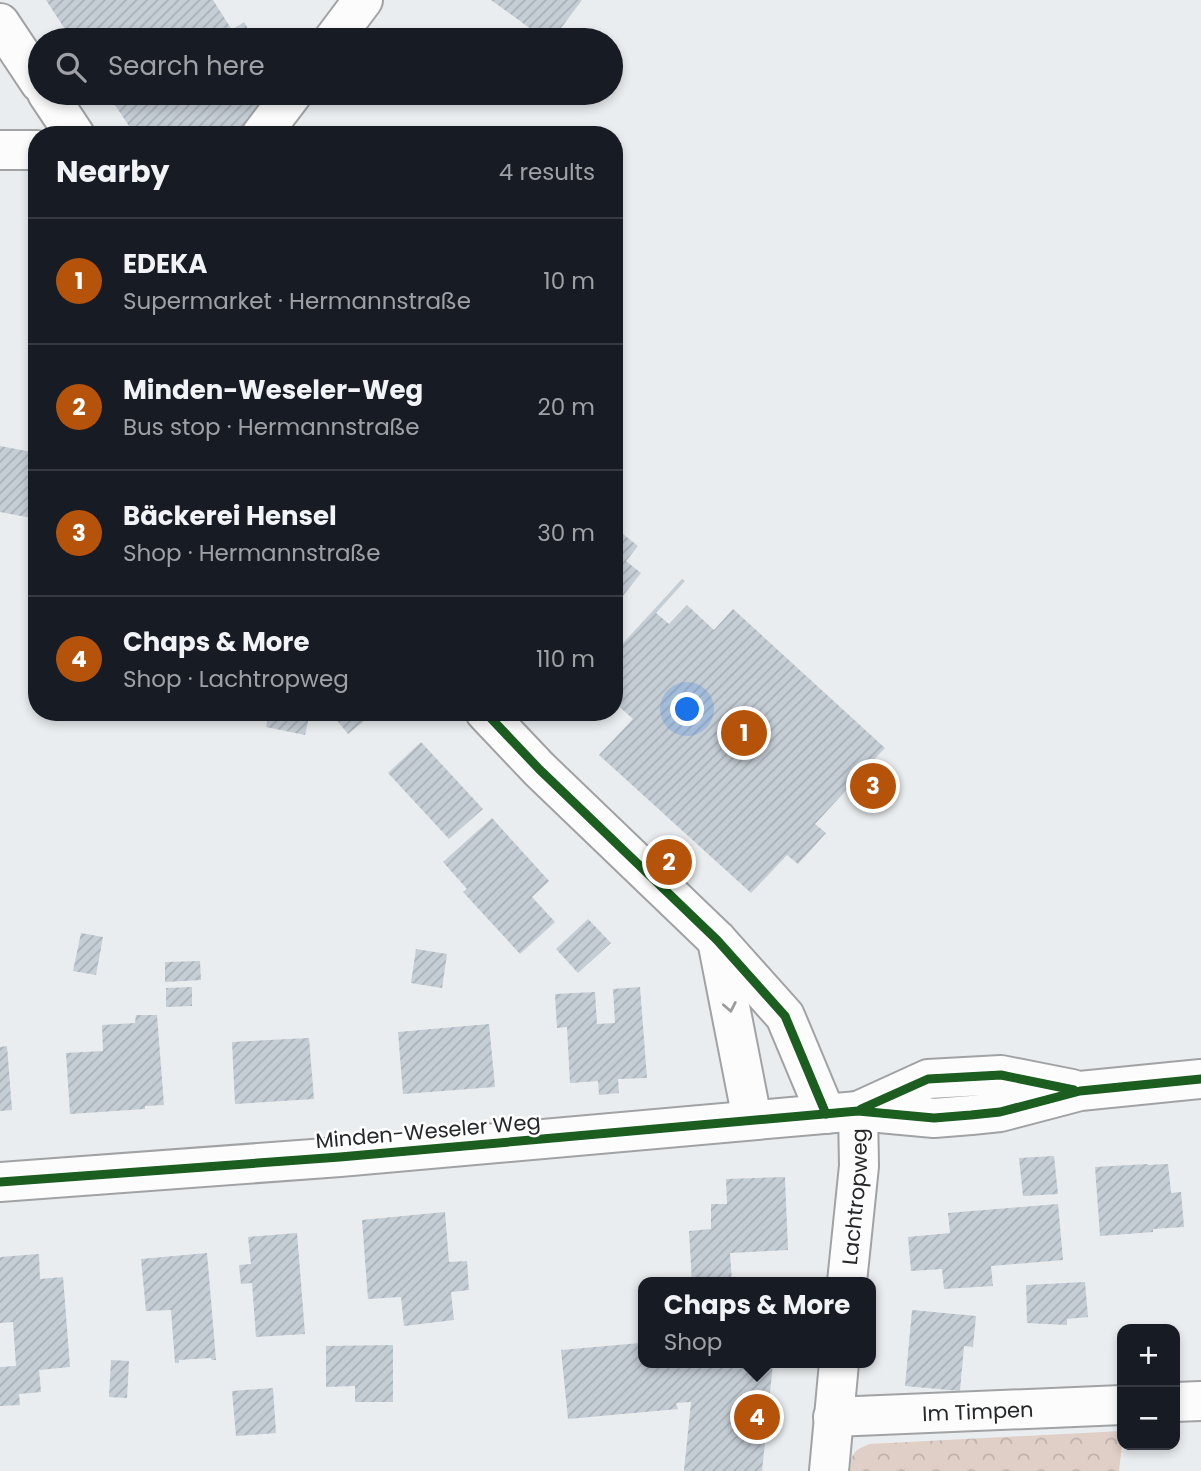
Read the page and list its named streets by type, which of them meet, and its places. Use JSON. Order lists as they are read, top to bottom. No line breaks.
{"streets":{"street":["Minden-Weseler Weg","Lachtropweg","Im Timpen"]},"crossings":[["Minden-Weseler Weg","Lachtropweg"]],"page":{"search":"Search here","heading":["Nearby","4 results"],"list":[{"mark":"1","name":"EDEKA","note":"Supermarket · Hermannstraße","value":"10 m"},{"mark":"2","name":"Minden-Weseler-Weg","note":"Bus stop · Hermannstraße","value":"20 m"},{"mark":"3","name":"Bäckerei Hensel","note":"Shop · Hermannstraße","value":"30 m"},{"mark":"4","name":"Chaps & More","note":"Shop · Lachtropweg","value":"110 m"}],"pins":["1","3","2","4"],"popup":["Chaps & More","Shop"],"map_buttons":["+","−"]}}
